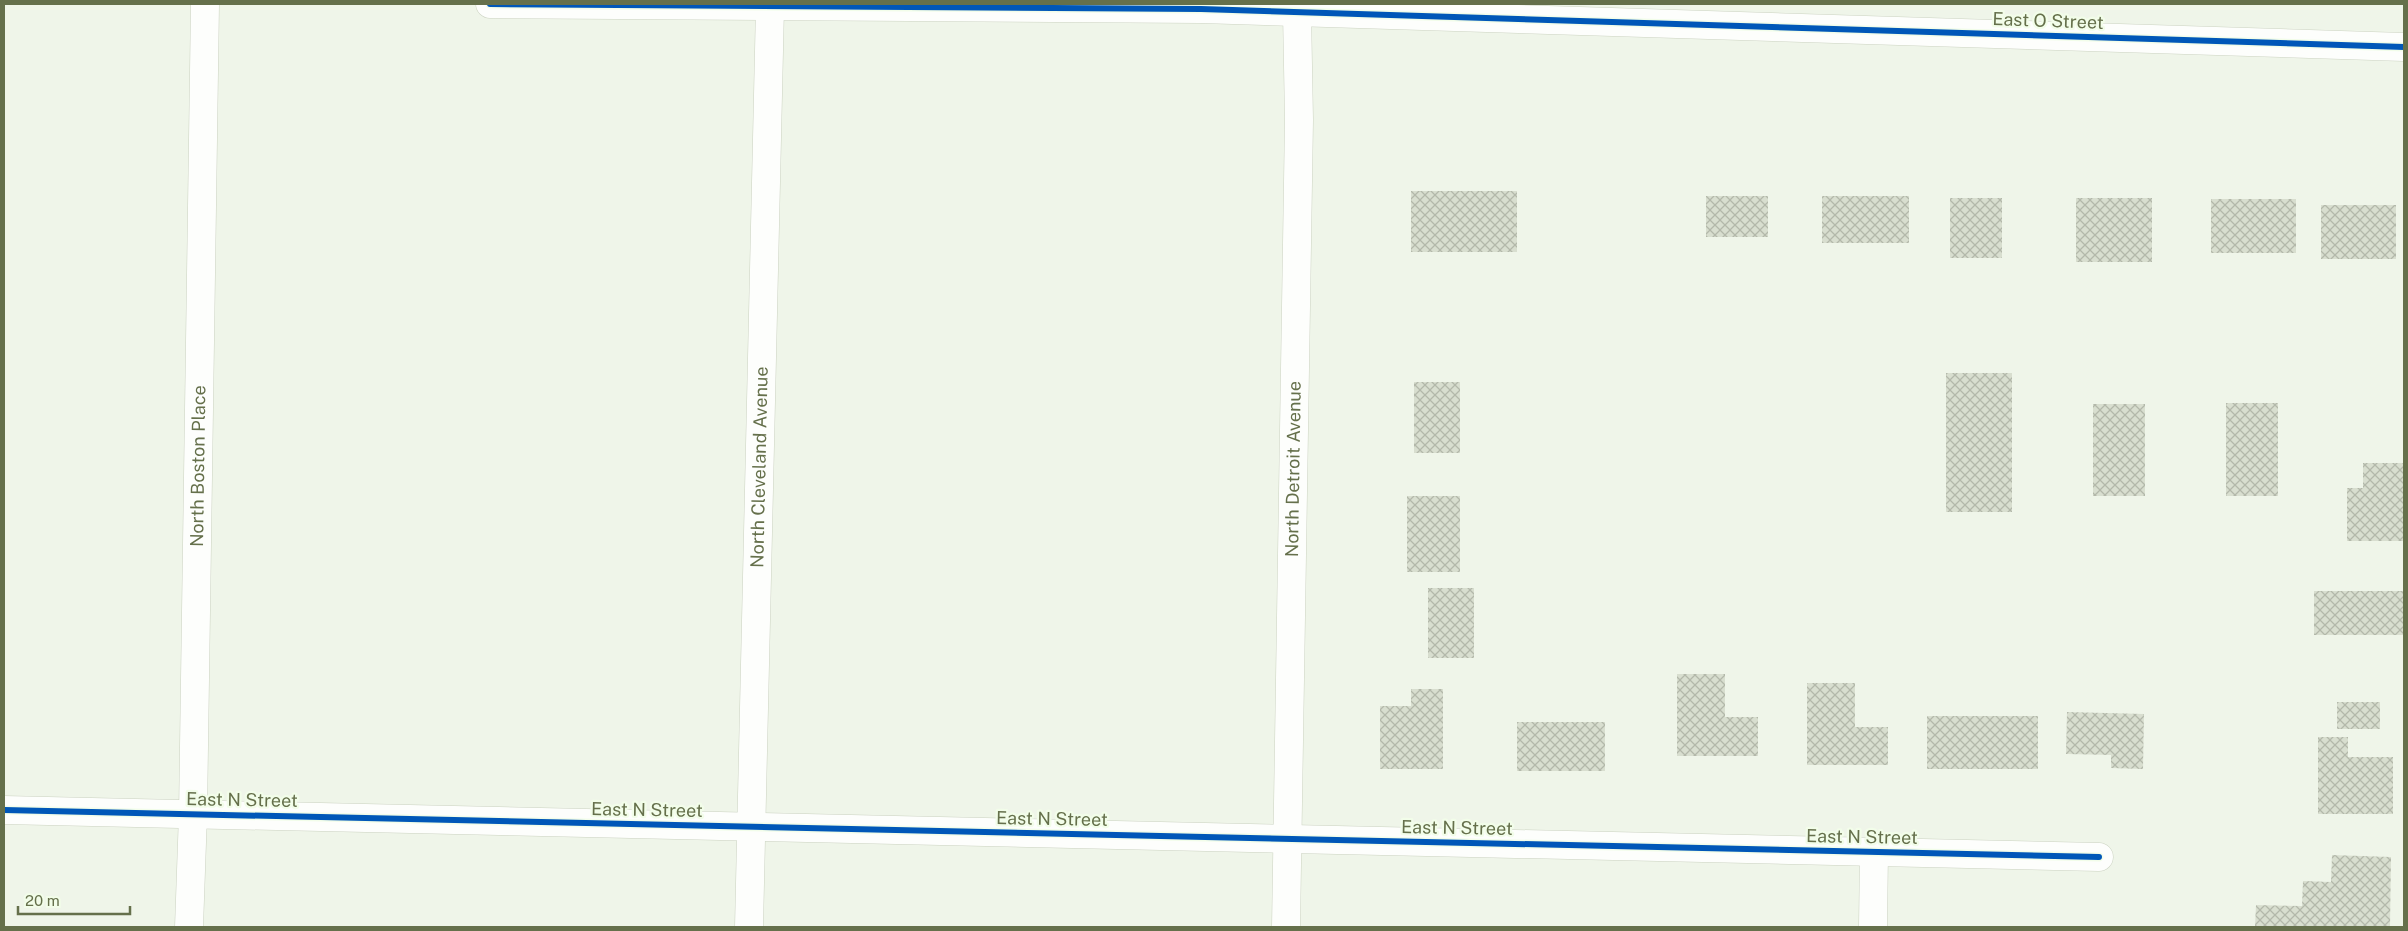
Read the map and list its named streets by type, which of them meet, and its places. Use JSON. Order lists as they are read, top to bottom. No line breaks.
{"streets":{"street":["East O Street","North Boston Place","North Cleveland Avenue","North Detroit Avenue","East N Street"]},"crossings":[["East O Street","North Cleveland Avenue"],["East O Street","North Detroit Avenue"],["North Boston Place","East N Street"],["North Cleveland Avenue","East N Street"],["North Detroit Avenue","East N Street"]],"scale_bar":"20 m"}
